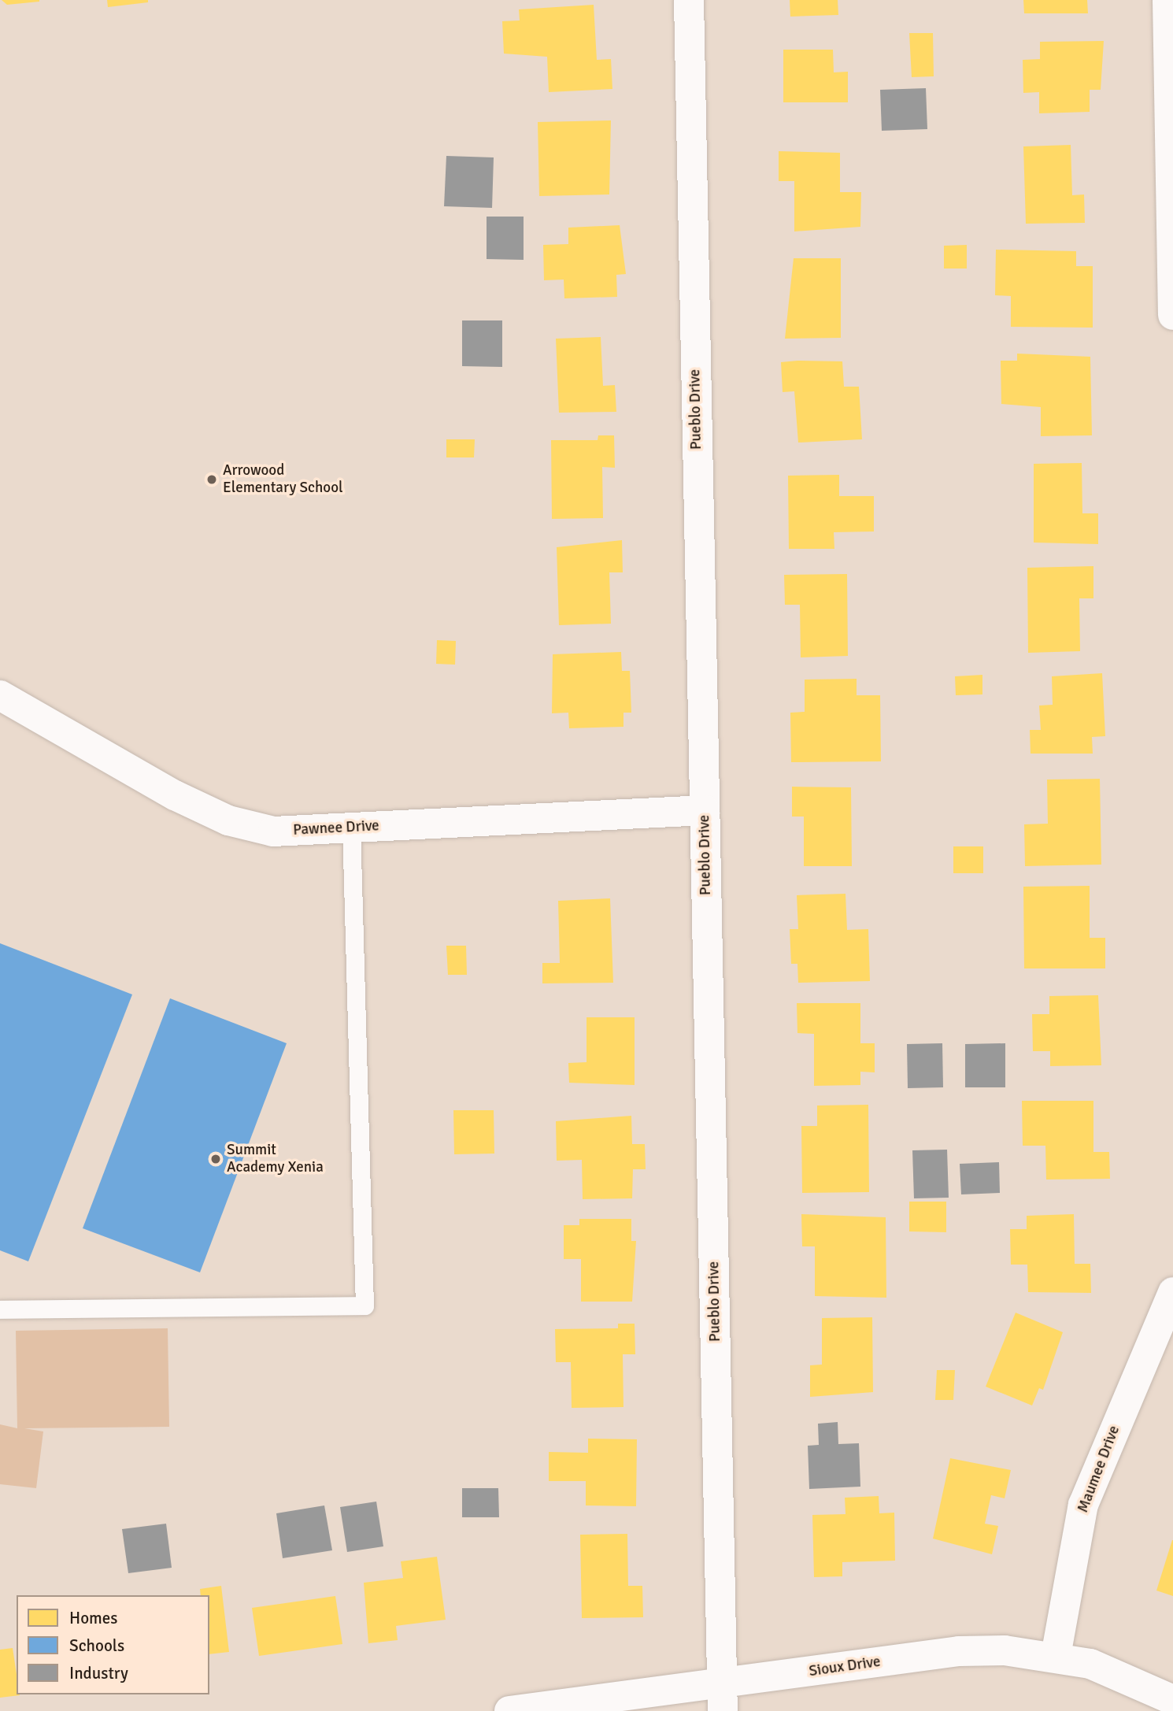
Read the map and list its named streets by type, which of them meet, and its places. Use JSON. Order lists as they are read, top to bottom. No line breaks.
{"streets":{"street":["Pueblo Drive","Pawnee Drive","Maumee Drive","Sioux Drive"]},"crossings":[["Pueblo Drive","Pawnee Drive"],["Pueblo Drive","Sioux Drive"],["Maumee Drive","Sioux Drive"]],"places":["Arrowood Elementary School","Summit Academy Xenia"],"legend":["Homes","Schools","Industry"]}
